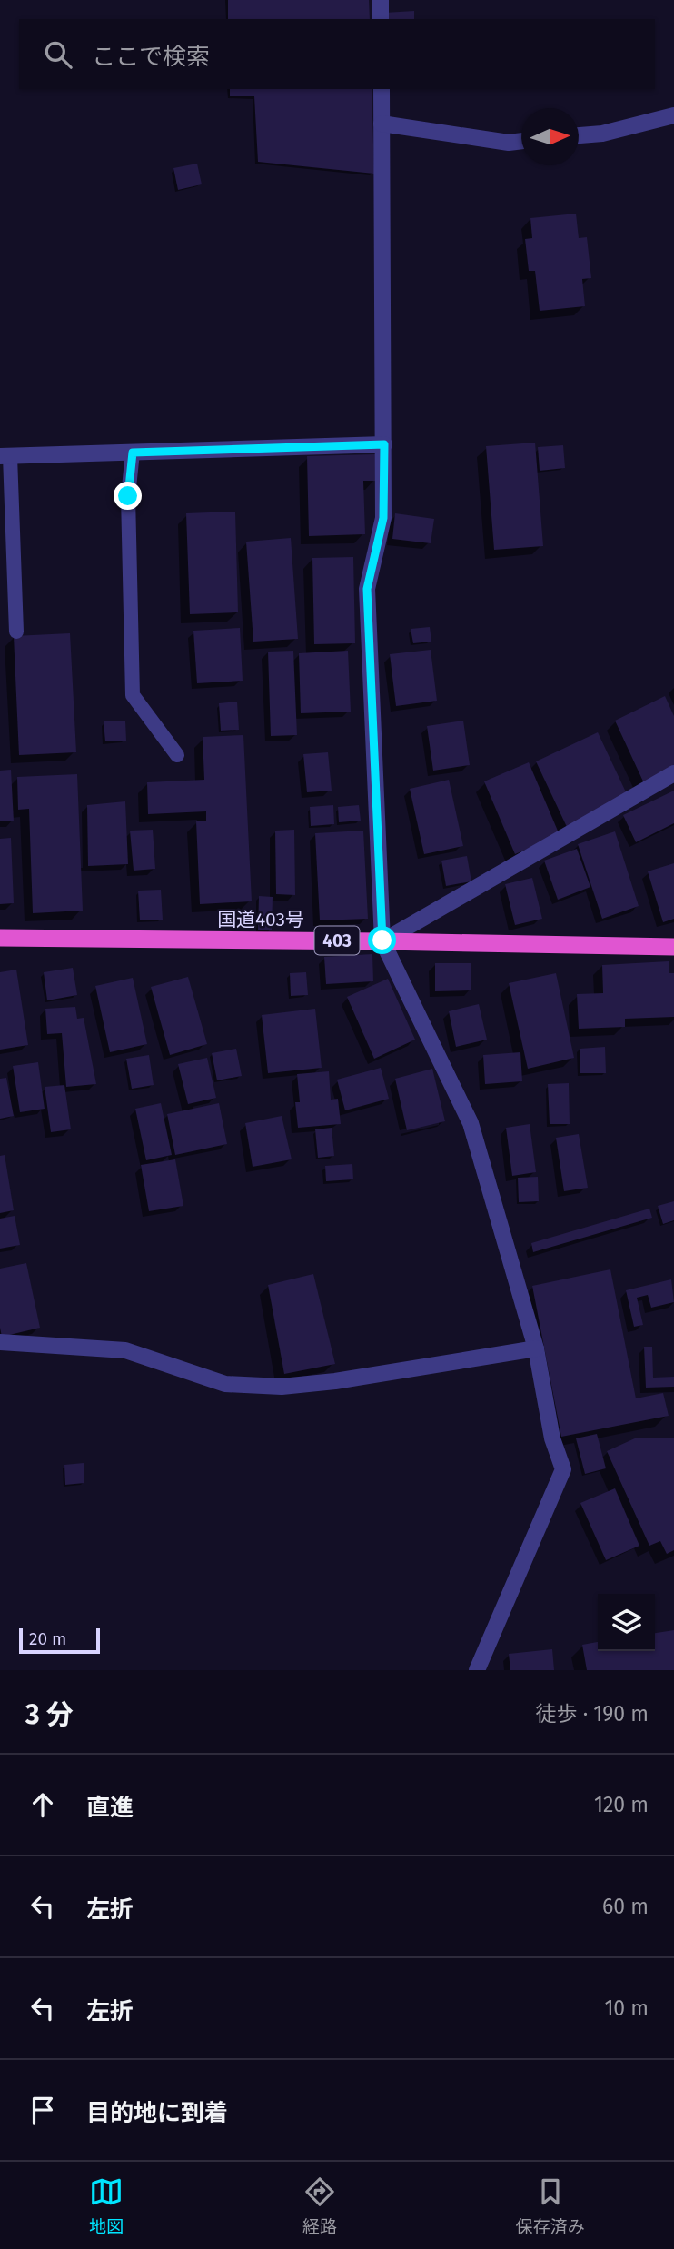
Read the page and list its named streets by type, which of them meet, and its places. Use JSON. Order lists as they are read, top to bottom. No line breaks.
{"streets":{"highway":["国道403号","403"]},"scale_bar":"20 m","north":"right","page":{"search":"ここで検索","scale":"20 m","heading":["3 分","徒歩 · 190 m"],"list":[["直進","120 m"],["左折","60 m"],["左折","10 m"],"目的地に到着"],"nav":["地図","経路","保存済み"]}}
